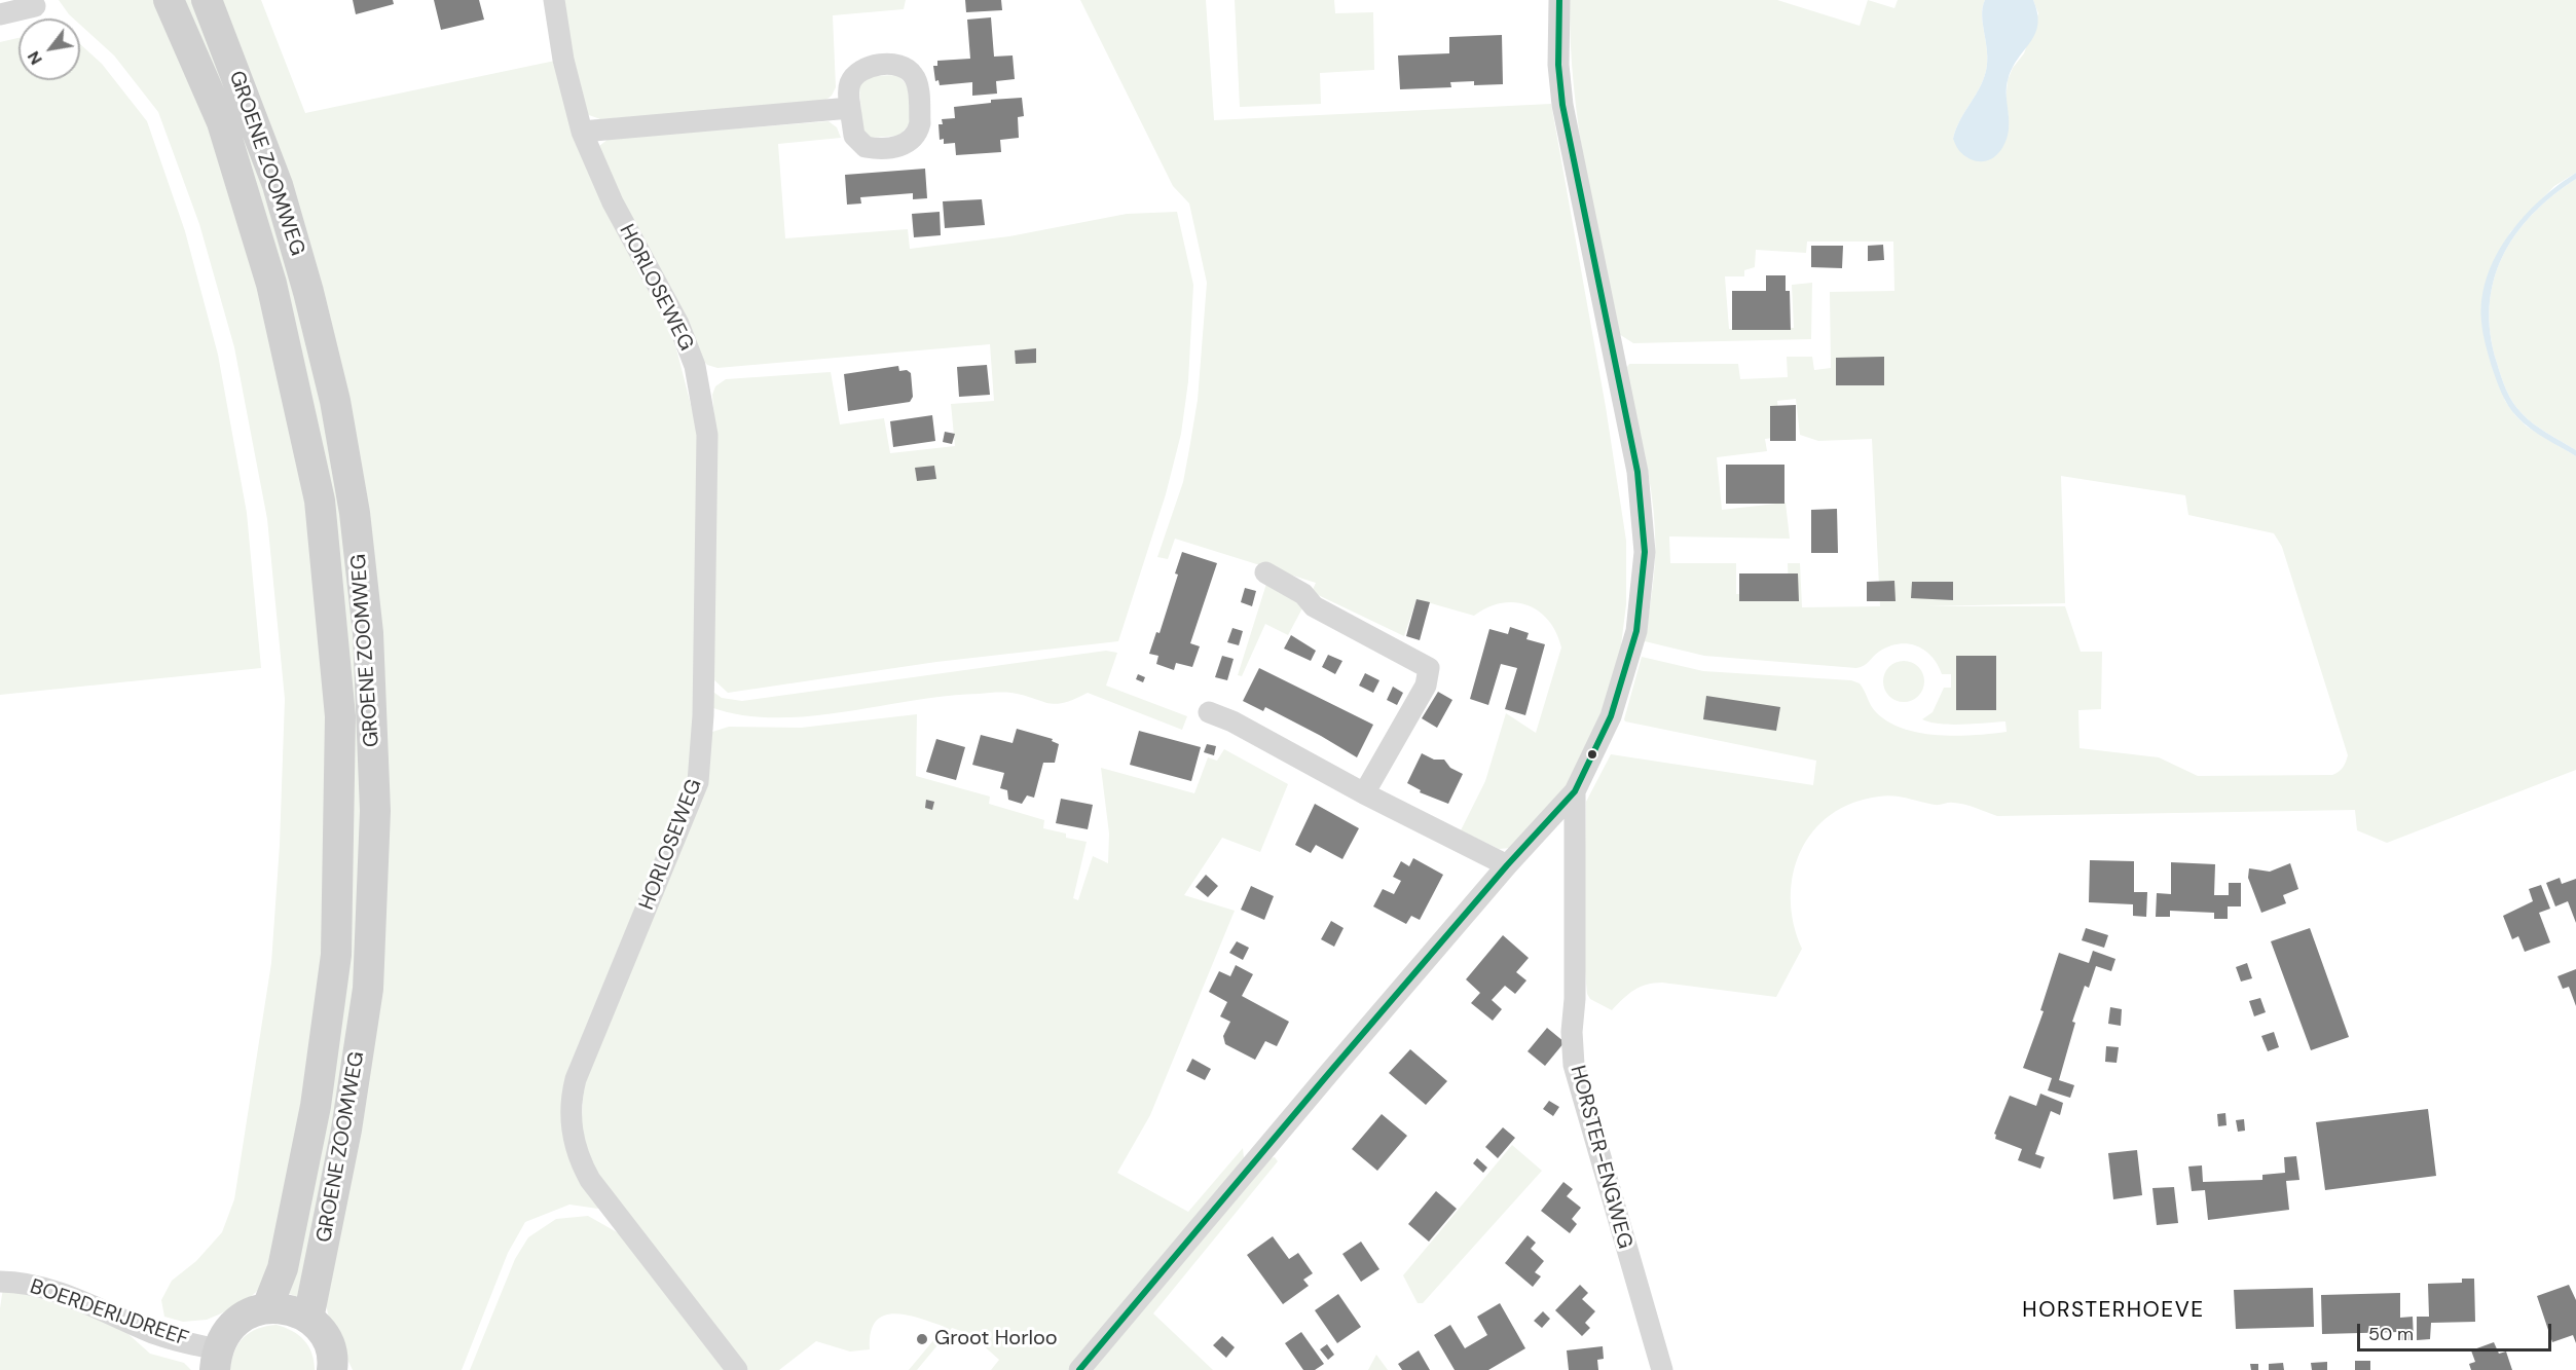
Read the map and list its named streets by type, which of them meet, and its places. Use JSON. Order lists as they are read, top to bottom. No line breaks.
{"streets":{"main road":["GROENE ZOOMWEG"],"street":["HORLOSEWEG","HORSTER-ENGWEG","BOERDERIJDREEF"]},"districts":["HORSTERHOEVE"],"places":["Groot Horloo"],"scale_bar":"50 m","north":"bottom left"}
